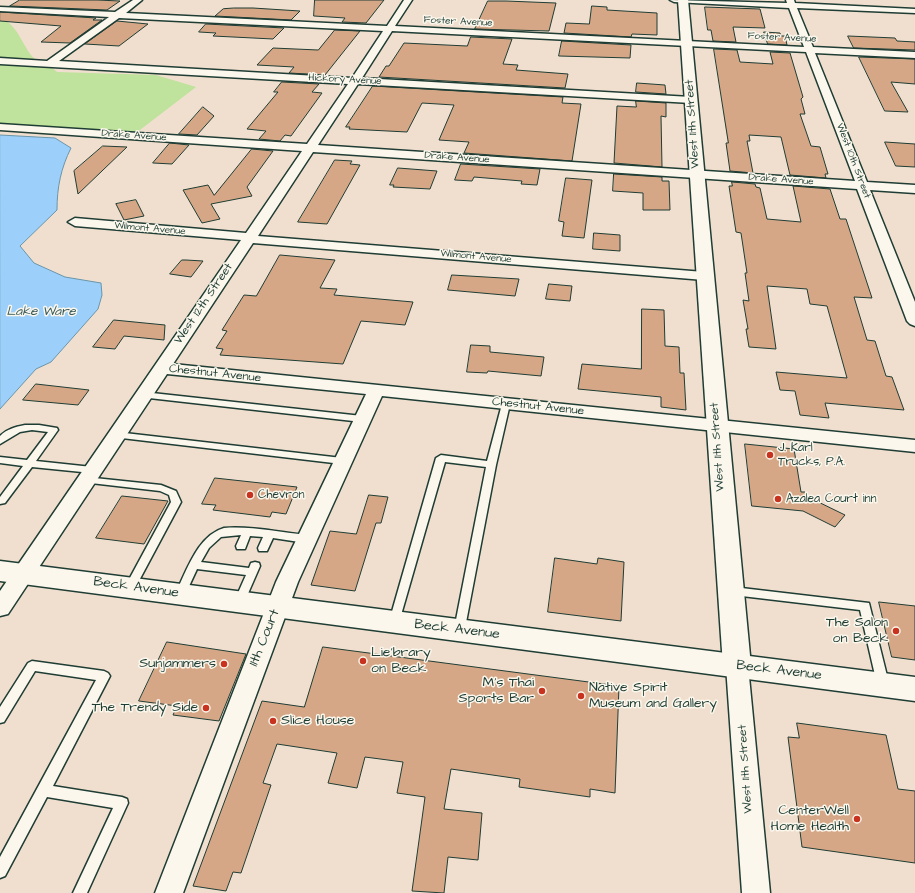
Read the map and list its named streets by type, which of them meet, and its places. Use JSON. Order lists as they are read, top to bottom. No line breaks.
{"streets":{"main road":["West 11th Street","Beck Avenue"],"street":["Foster Avenue","Hickory Avenue","Drake Avenue","West 10th Street","Wilmont Avenue","West 12th Street","Chestnut Avenue","11th Court"]},"crossings":[["Foster Avenue","West 11th Street"],["Foster Avenue","West 10th Street"],["Foster Avenue","West 12th Street"],["Hickory Avenue","West 11th Street"],["Hickory Avenue","West 12th Street"],["West 11th Street","Drake Avenue"],["West 11th Street","Wilmont Avenue"],["West 11th Street","Chestnut Avenue"],["West 11th Street","Beck Avenue"],["Drake Avenue","West 10th Street"],["Drake Avenue","West 12th Street"],["Wilmont Avenue","West 12th Street"],["West 12th Street","Chestnut Avenue"],["West 12th Street","Beck Avenue"],["Chestnut Avenue","11th Court"],["Beck Avenue","11th Court"]],"water":["Lake Ware"],"places":["J. Karl Trucks, P.A.","Chevron","Azalea Court inn","The Salon on Beck","Lie'brary on Beck","Sunjammers","M's Thai Sports Bar","Native Spirit Museum and Gallery","The Trendy Side","Slice House","CenterWell Home Health"]}
